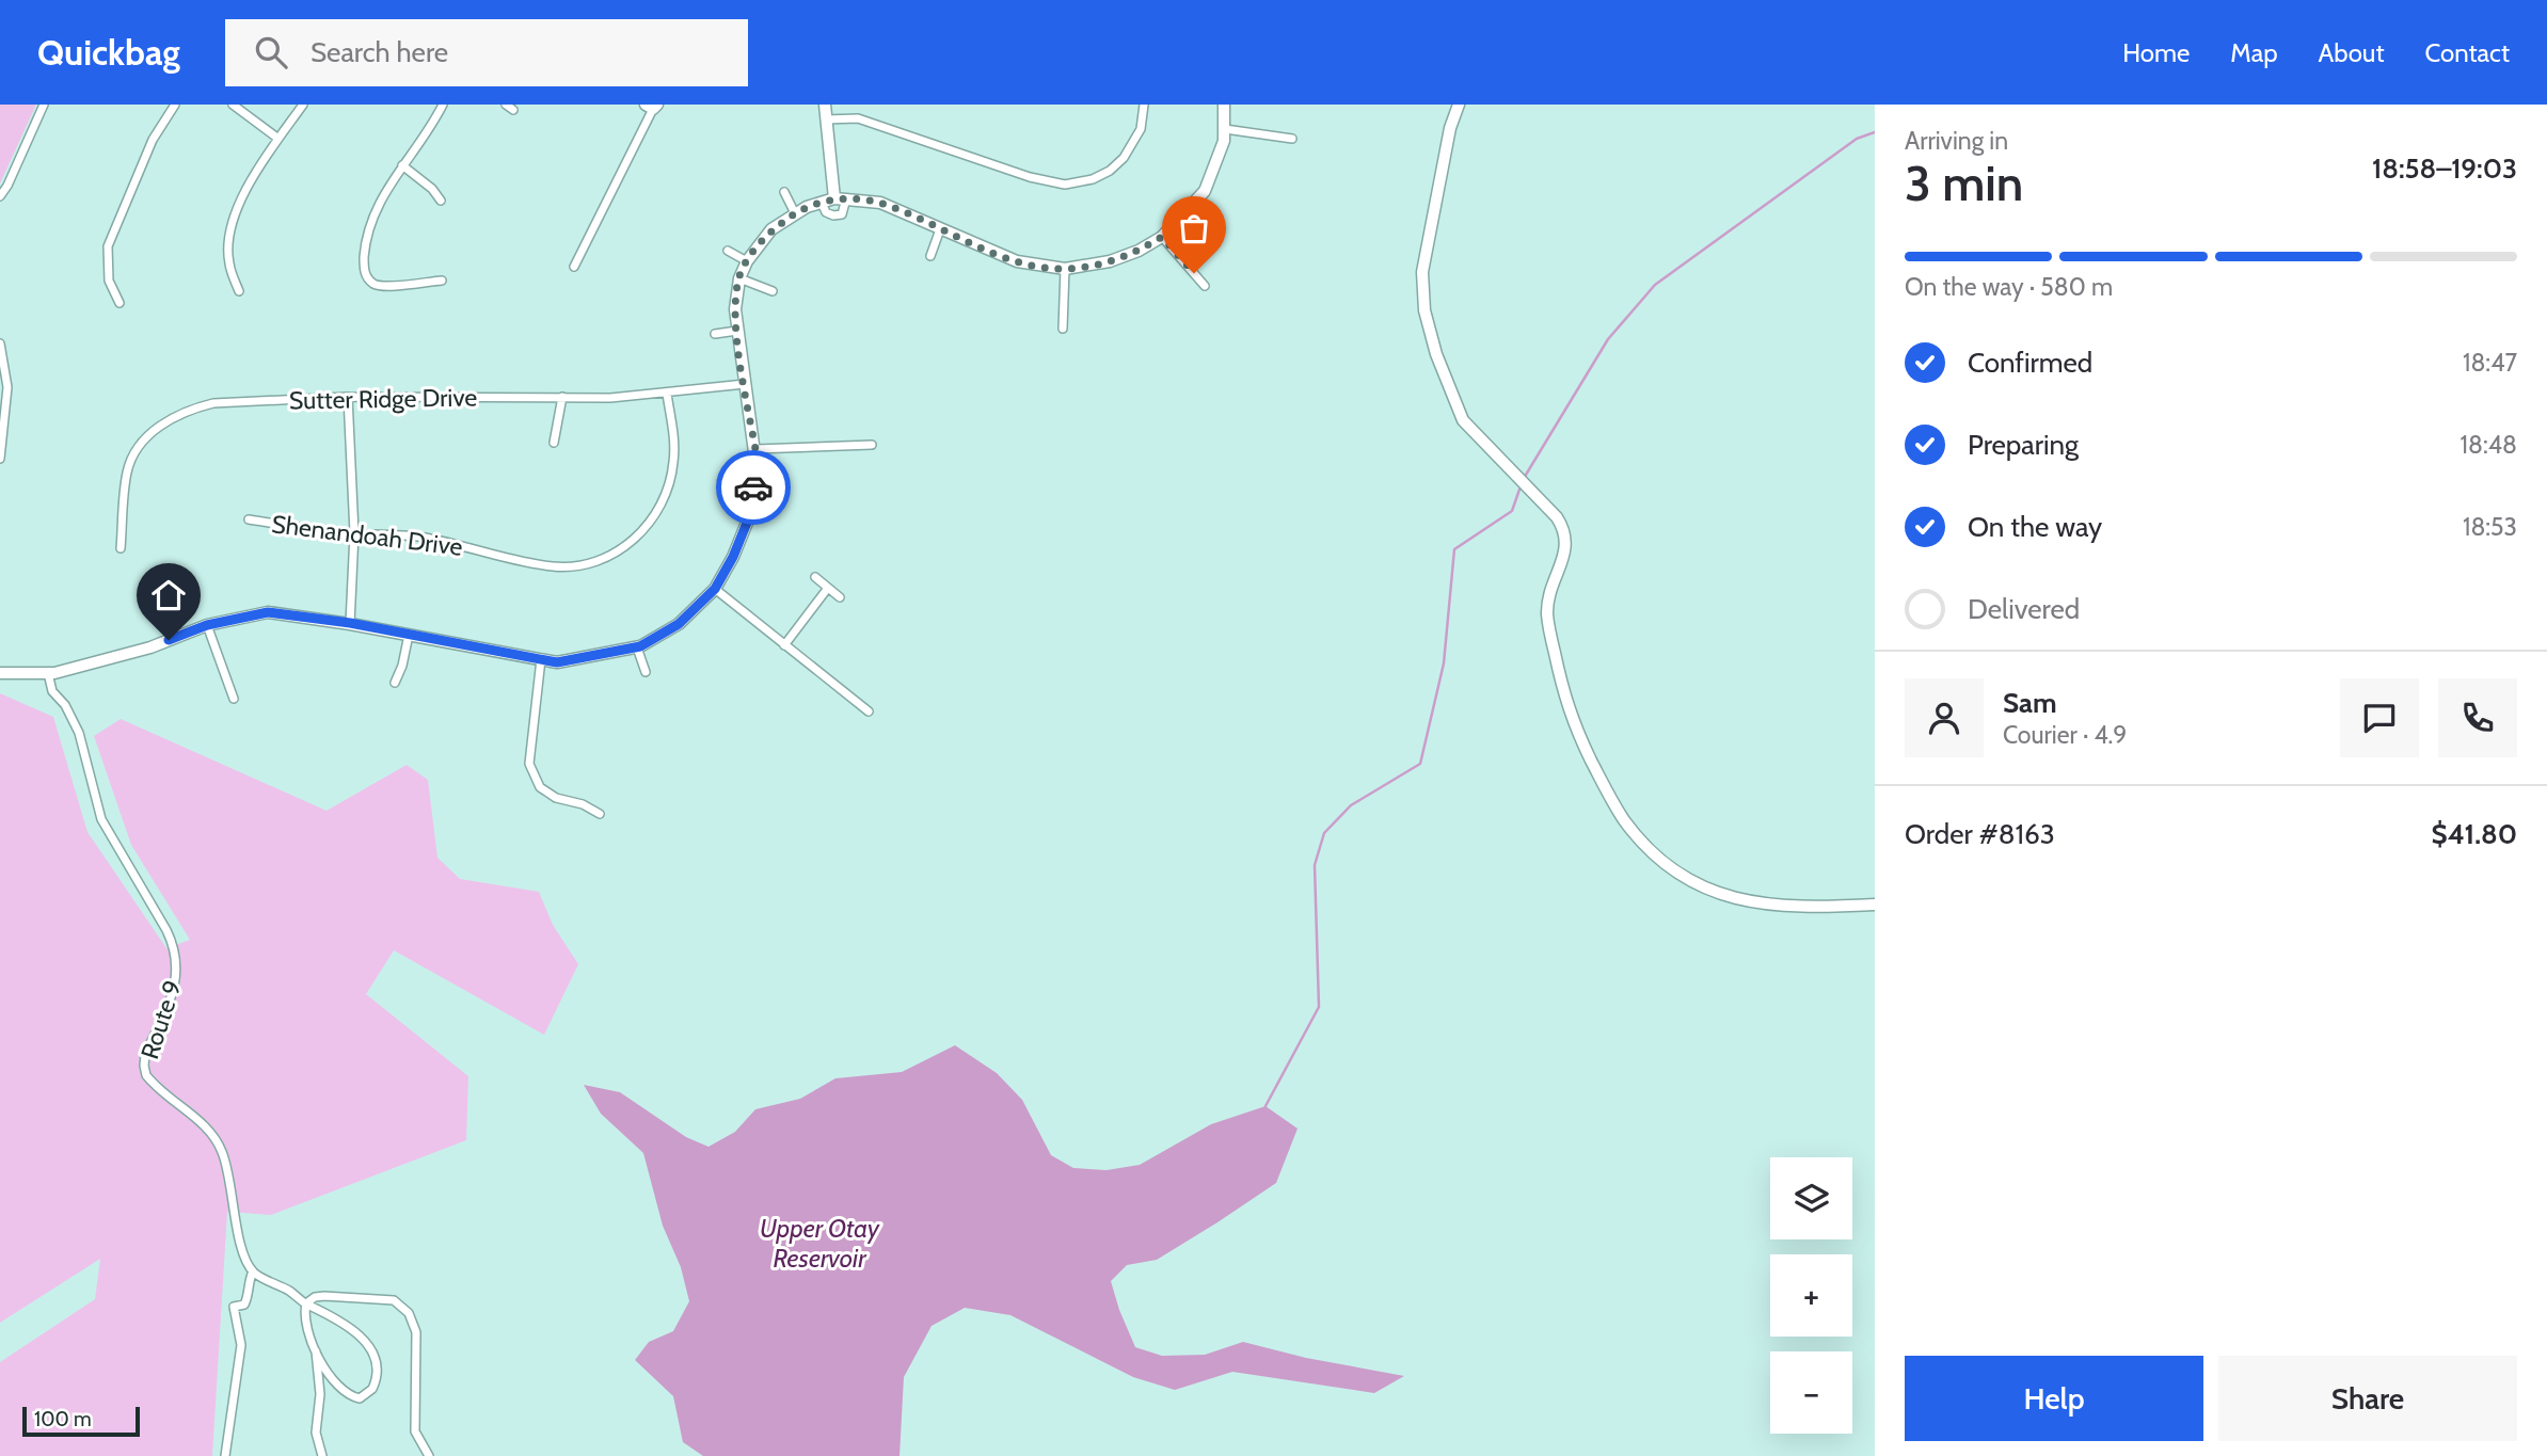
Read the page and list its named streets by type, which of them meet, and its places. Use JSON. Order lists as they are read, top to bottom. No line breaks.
{"streets":{"street":["Sutter Ridge Drive","Shenandoah Drive","Route 9"]},"crossings":[["Sutter Ridge Drive","Shenandoah Drive"]],"water":["Upper Otay Reservoir"],"scale_bar":"100 m","page":{"header":"Quickbag","search":"Search here","nav":["Home","Map","About","Contact"],"heading":["3 min","Arriving in","18:58–19:03"],"panel":["Sam","Courier · 4.9","Order #8163","$41.80"],"bar":"On the way · 580 m","list":[["Confirmed","18:47"],["Preparing","18:48"],["On the way","18:53"],"Delivered"],"map_buttons":["+","−"],"buttons":["Help","Share"],"scale":"100 m"}}
